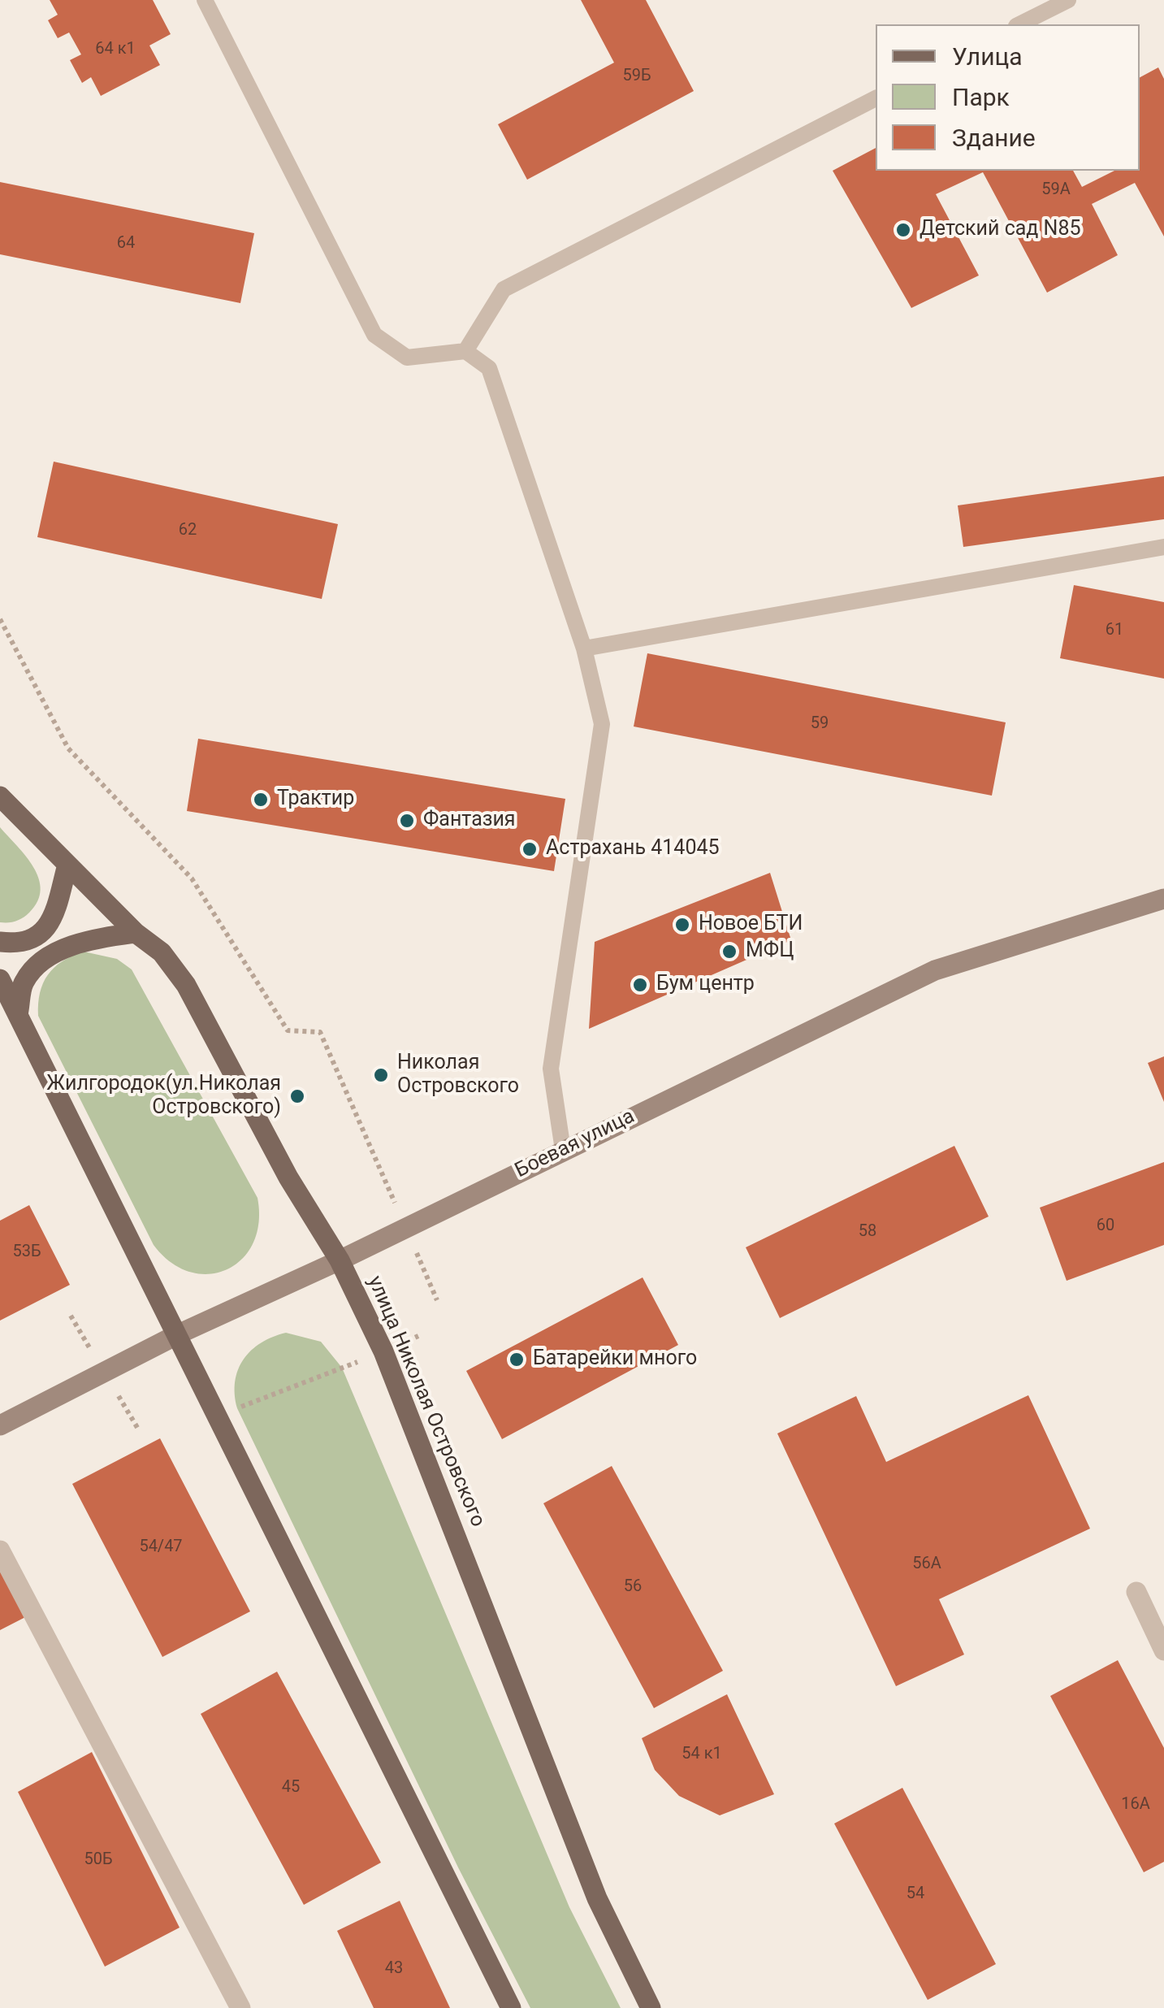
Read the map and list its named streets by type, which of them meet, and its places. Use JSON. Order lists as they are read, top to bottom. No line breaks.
{"streets":{"main road":["Боевая улица","улица Николая Островского"]},"crossings":[["Боевая улица","улица Николая Островского"]],"places":["Детский сад N85","Трактир","Фантазия","Астрахань 414045","Новое БТИ","МФЦ","Бум центр","Николая Островского","Жилгородок(ул.Николая Островского)","Батарейки много"],"house_numbers":["64 к1","59Б","59А","64","62","61","59","60","58","53Б","54/47","56А","56","54 к1","45","16А","50Б","54","43"],"legend":["Улица","Парк","Здание"]}
